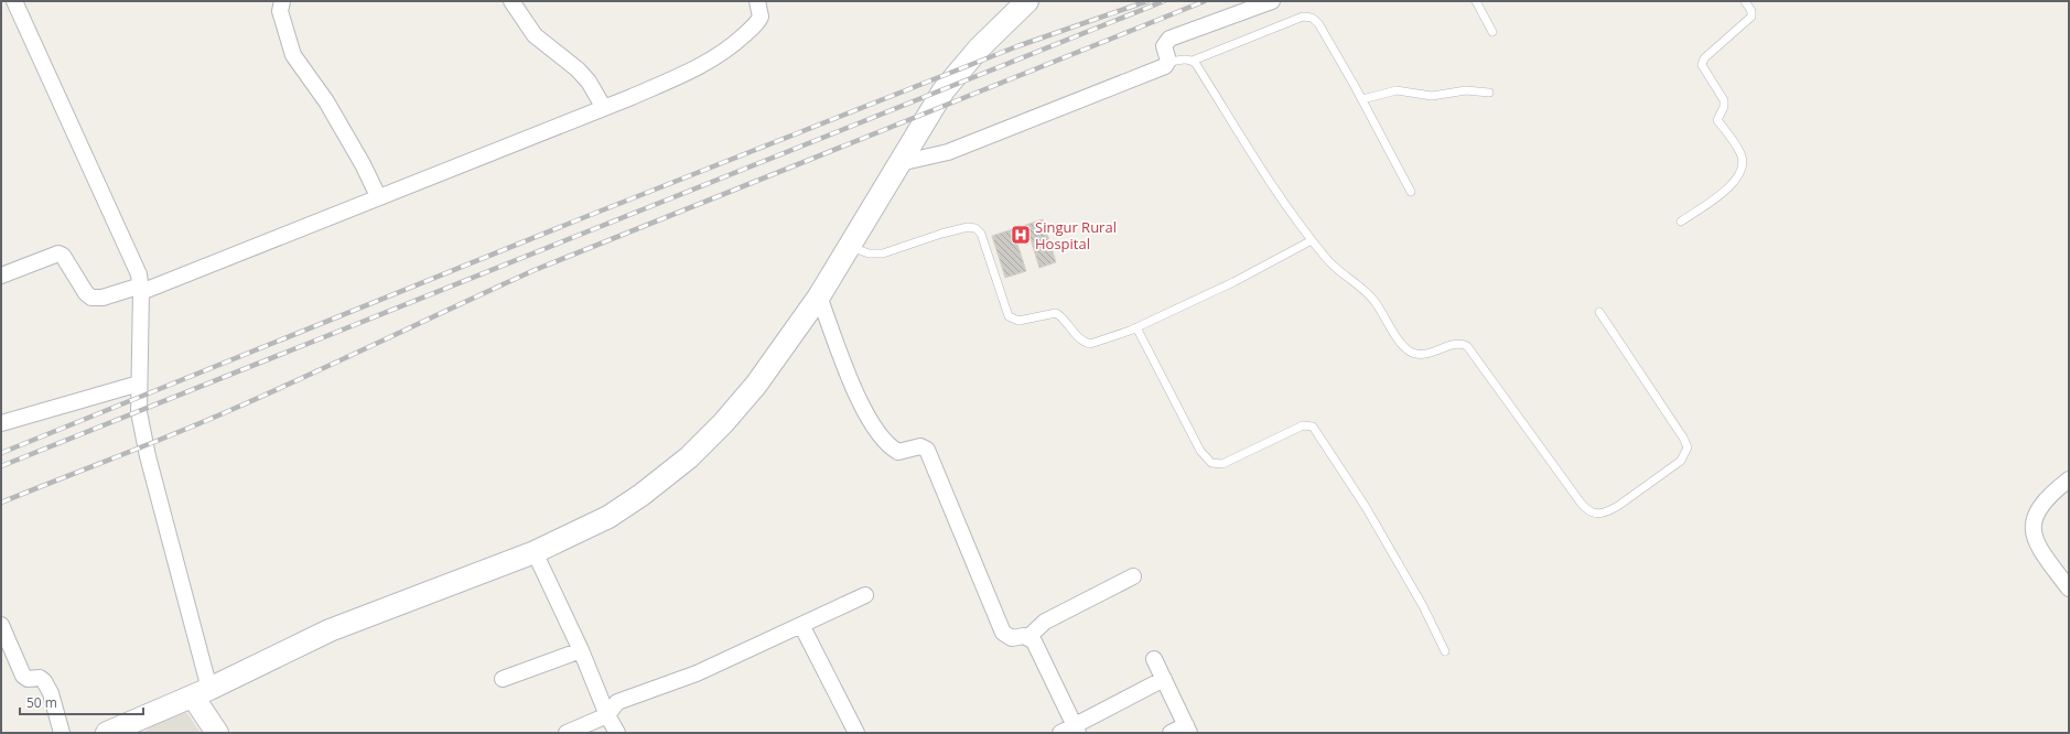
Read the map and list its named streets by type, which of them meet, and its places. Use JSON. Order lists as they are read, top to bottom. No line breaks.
{"places":{"hospital":["Singur Rural Hospital"]},"scale_bar":"50 m"}
